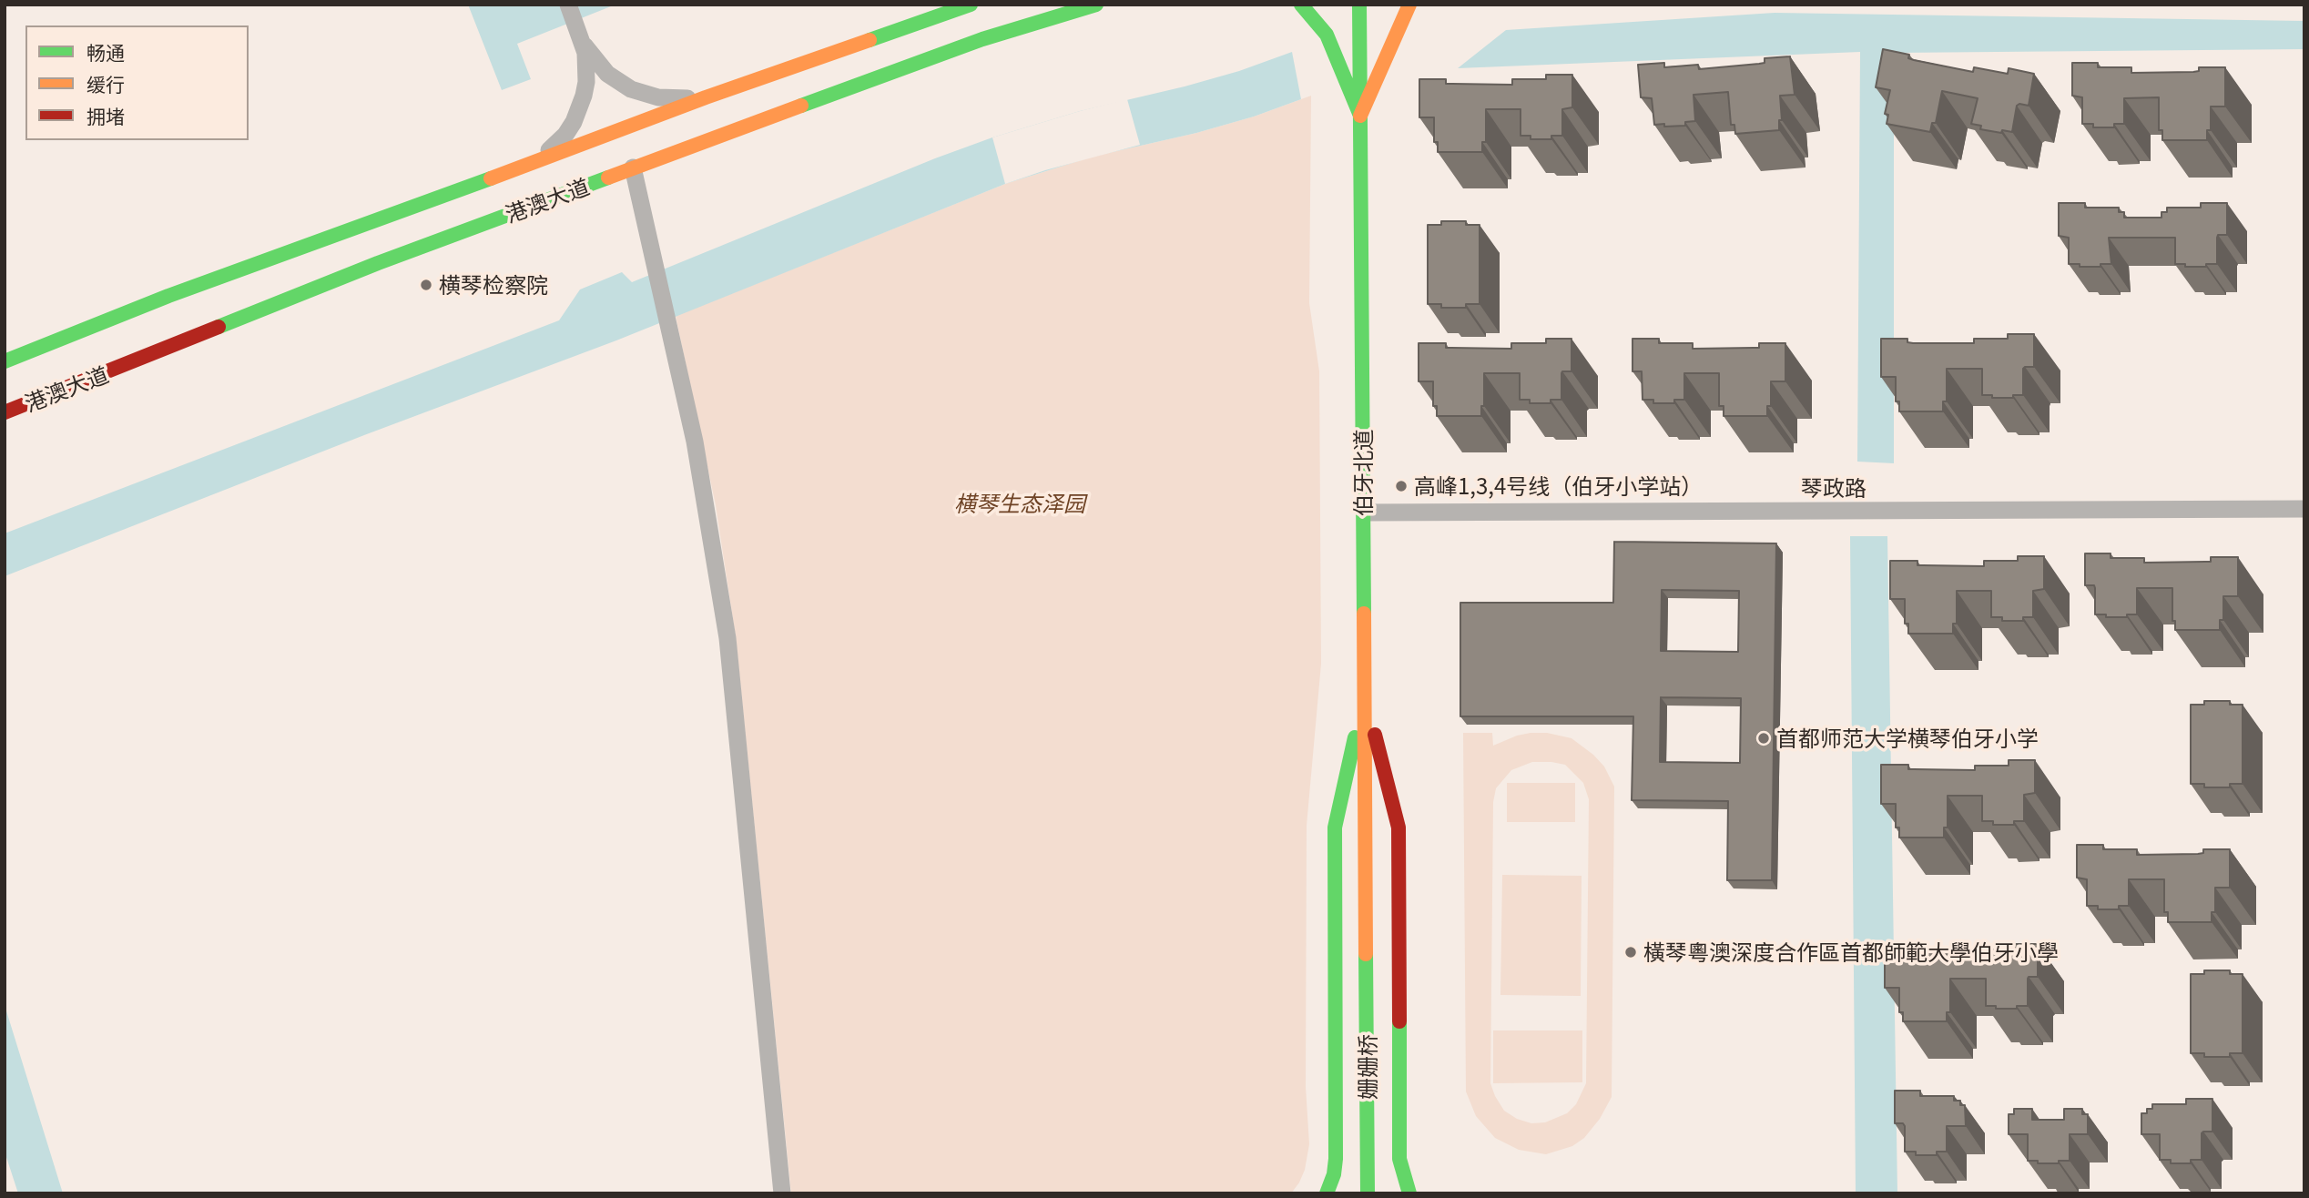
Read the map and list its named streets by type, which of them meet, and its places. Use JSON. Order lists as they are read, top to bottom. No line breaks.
{"streets":{"main road":["港澳大道","伯牙北道","姗姗桥"],"street":["琴政路"]},"crossings":[["伯牙北道","琴政路"],["伯牙北道","姗姗桥"]],"parks":["横琴生态泽园"],"places":["横琴检察院","高峰1,3,4号线（伯牙小学站）","首都师范大学横琴伯牙小学","橫琴粵澳深度合作區首都師範大學伯牙小學"],"legend":["畅通","缓行","拥堵"]}
